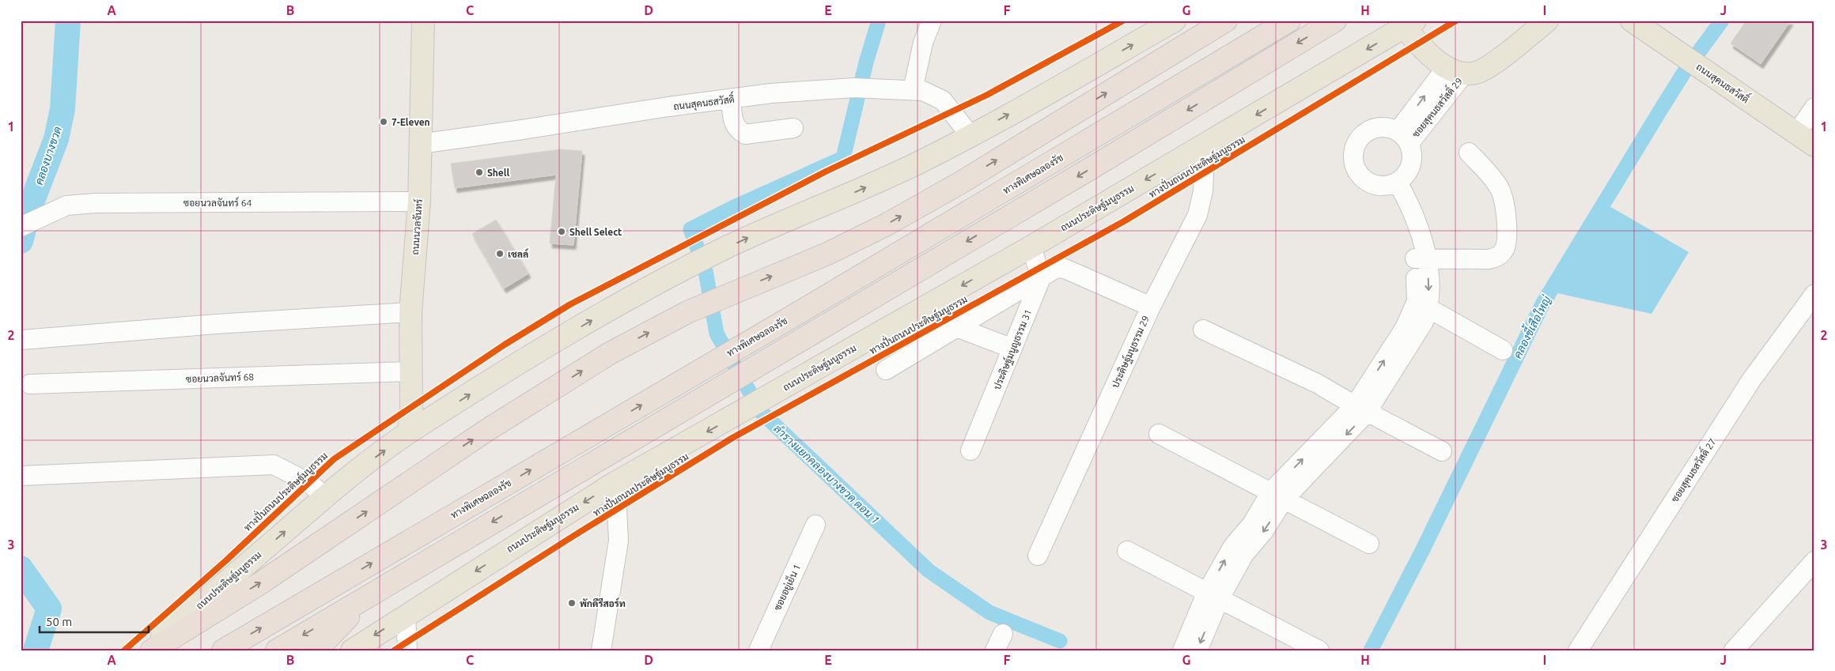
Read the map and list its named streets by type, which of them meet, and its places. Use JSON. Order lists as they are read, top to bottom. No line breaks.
{"streets":{"highway":["ทางพิเศษฉลองรัช"],"main road":["ถนนสุคนธสวัสดิ์","ถนนประดิษฐ์มนูธรรม","ถนนนวลจันทร์"],"street":["ซอยสุคนธสวัสดิ์ 29","ซอยนวลจันทร์ 64","ประดิษฐ์มนูญธรรม 31","ประดิษฐ์มนูธรรม 29","ซอยนวลจันทร์ 68","ซอยสุคนธสวัสดิ์ 27","ซอยอยู่เย็น 1"],"cycle path":["ทางปั่นถนนประดิษฐ์มนูธรรม"]},"crossings":[["ถนนสุคนธสวัสดิ์","ถนนประดิษฐ์มนูธรรม"],["ถนนสุคนธสวัสดิ์","ถนนนวลจันทร์"],["ซอยนวลจันทร์ 64","ถนนนวลจันทร์"],["ถนนประดิษฐ์มนูธรรม","ถนนนวลจันทร์"],["ถนนประดิษฐ์มนูธรรม","ประดิษฐ์มนูธรรม 29"],["ถนนนวลจันทร์","ซอยนวลจันทร์ 68"]],"water":["คลองบางขวด","คลองขี้เสือใหญ่","ลำรางแยกคลองบางขวด ตอน 1"],"places":["7-Eleven","Shell","Shell Select","เชลล์","พักดีรีสอร์ท"],"scale_bar":"50 m","grid":{"columns":["A","B","C","D","E","F","G","H","I","J"],"rows":["1","2","3"]}}
